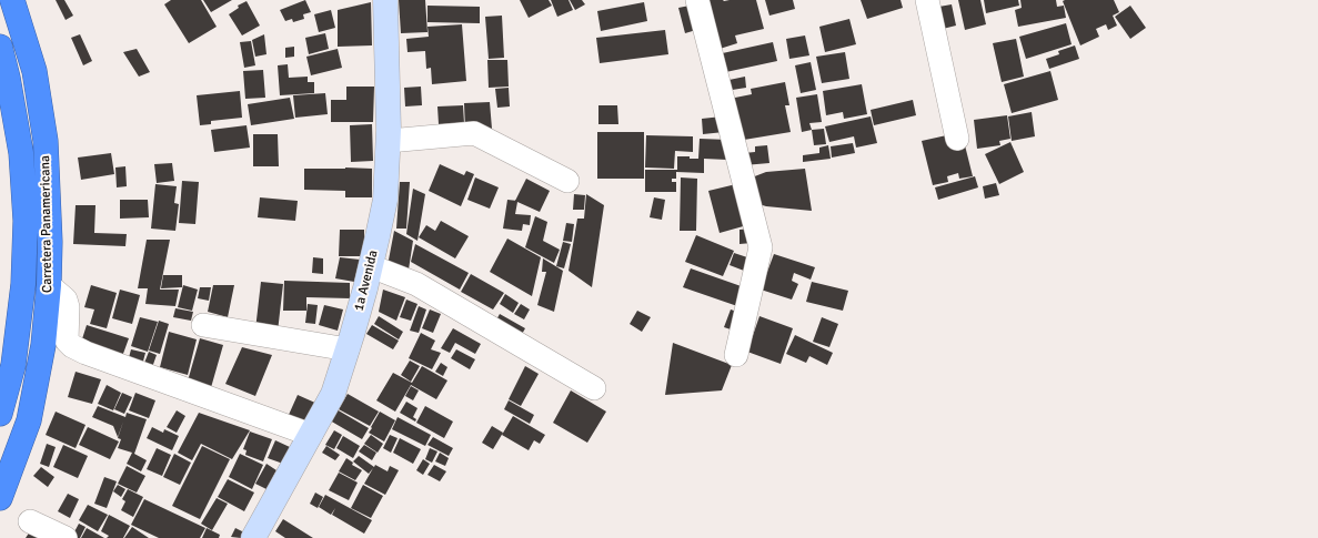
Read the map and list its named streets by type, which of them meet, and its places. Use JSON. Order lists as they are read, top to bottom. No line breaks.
{"streets":{"highway":["Carretera Panamericana"],"street":["1a Avenida"]}}
